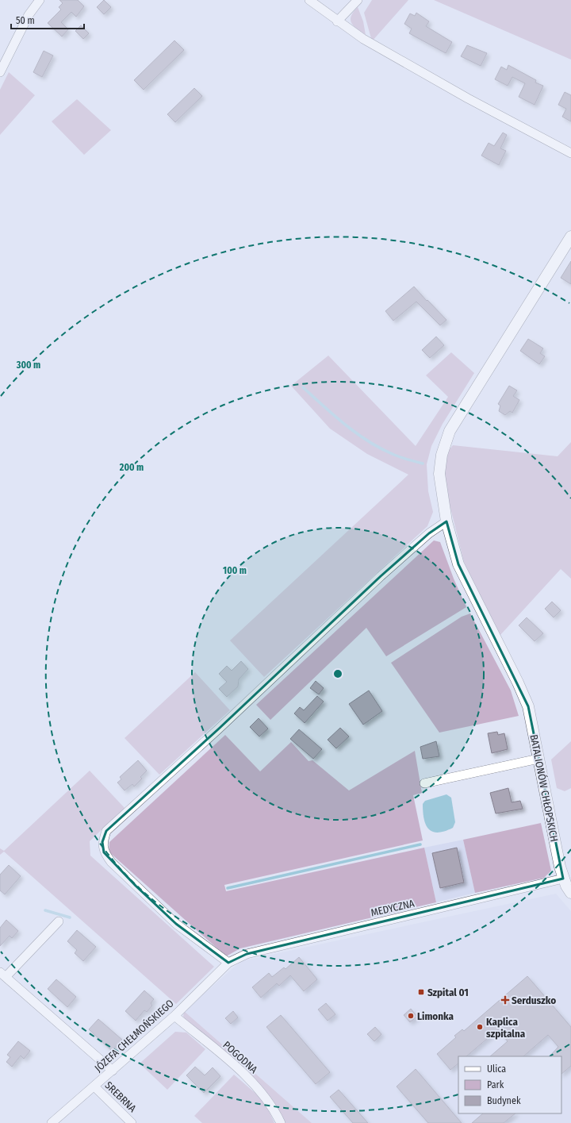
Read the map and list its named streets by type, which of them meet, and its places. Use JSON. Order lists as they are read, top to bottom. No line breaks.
{"streets":{"street":["BATALIONÓW CHŁOPSKICH","MEDYCZNA","JÓZEFA CHEŁMOŃSKIEGO","POGODNA","SREBRNA"]},"crossings":[["BATALIONÓW CHŁOPSKICH","MEDYCZNA"],["MEDYCZNA","JÓZEFA CHEŁMOŃSKIEGO"],["JÓZEFA CHEŁMOŃSKIEGO","POGODNA"],["JÓZEFA CHEŁMOŃSKIEGO","SREBRNA"]],"places":{"transit":["Szpital 01"],"health":["Serduszko"],"other":["Limonka","Kaplica szpitalna"]},"legend":["Ulica","Park","Budynek"],"scale_bar":"50 m","rings":["300 m","200 m","100 m"]}
